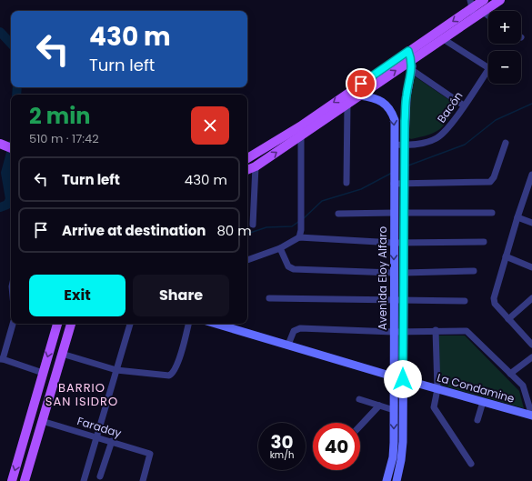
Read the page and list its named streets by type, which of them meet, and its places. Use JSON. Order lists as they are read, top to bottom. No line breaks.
{"streets":{"street":["Bacón","Avenida Eloy Alfaro","La Condamine","Faraday"]},"crossings":[["Bacón","Avenida Eloy Alfaro"],["Avenida Eloy Alfaro","La Condamine"]],"districts":["BARRIO SAN ISIDRO"],"page":{"map_buttons":["+","−"],"turn":["430 m","Turn left"],"heading":["2 min","510 m · 17:42"],"list":[{"name":"Turn left","value":"430 m"},{"name":"Arrive at destination","value":"80 m"}],"buttons":["Exit","Share"],"speed":"30 km/h","limit":"40"}}
